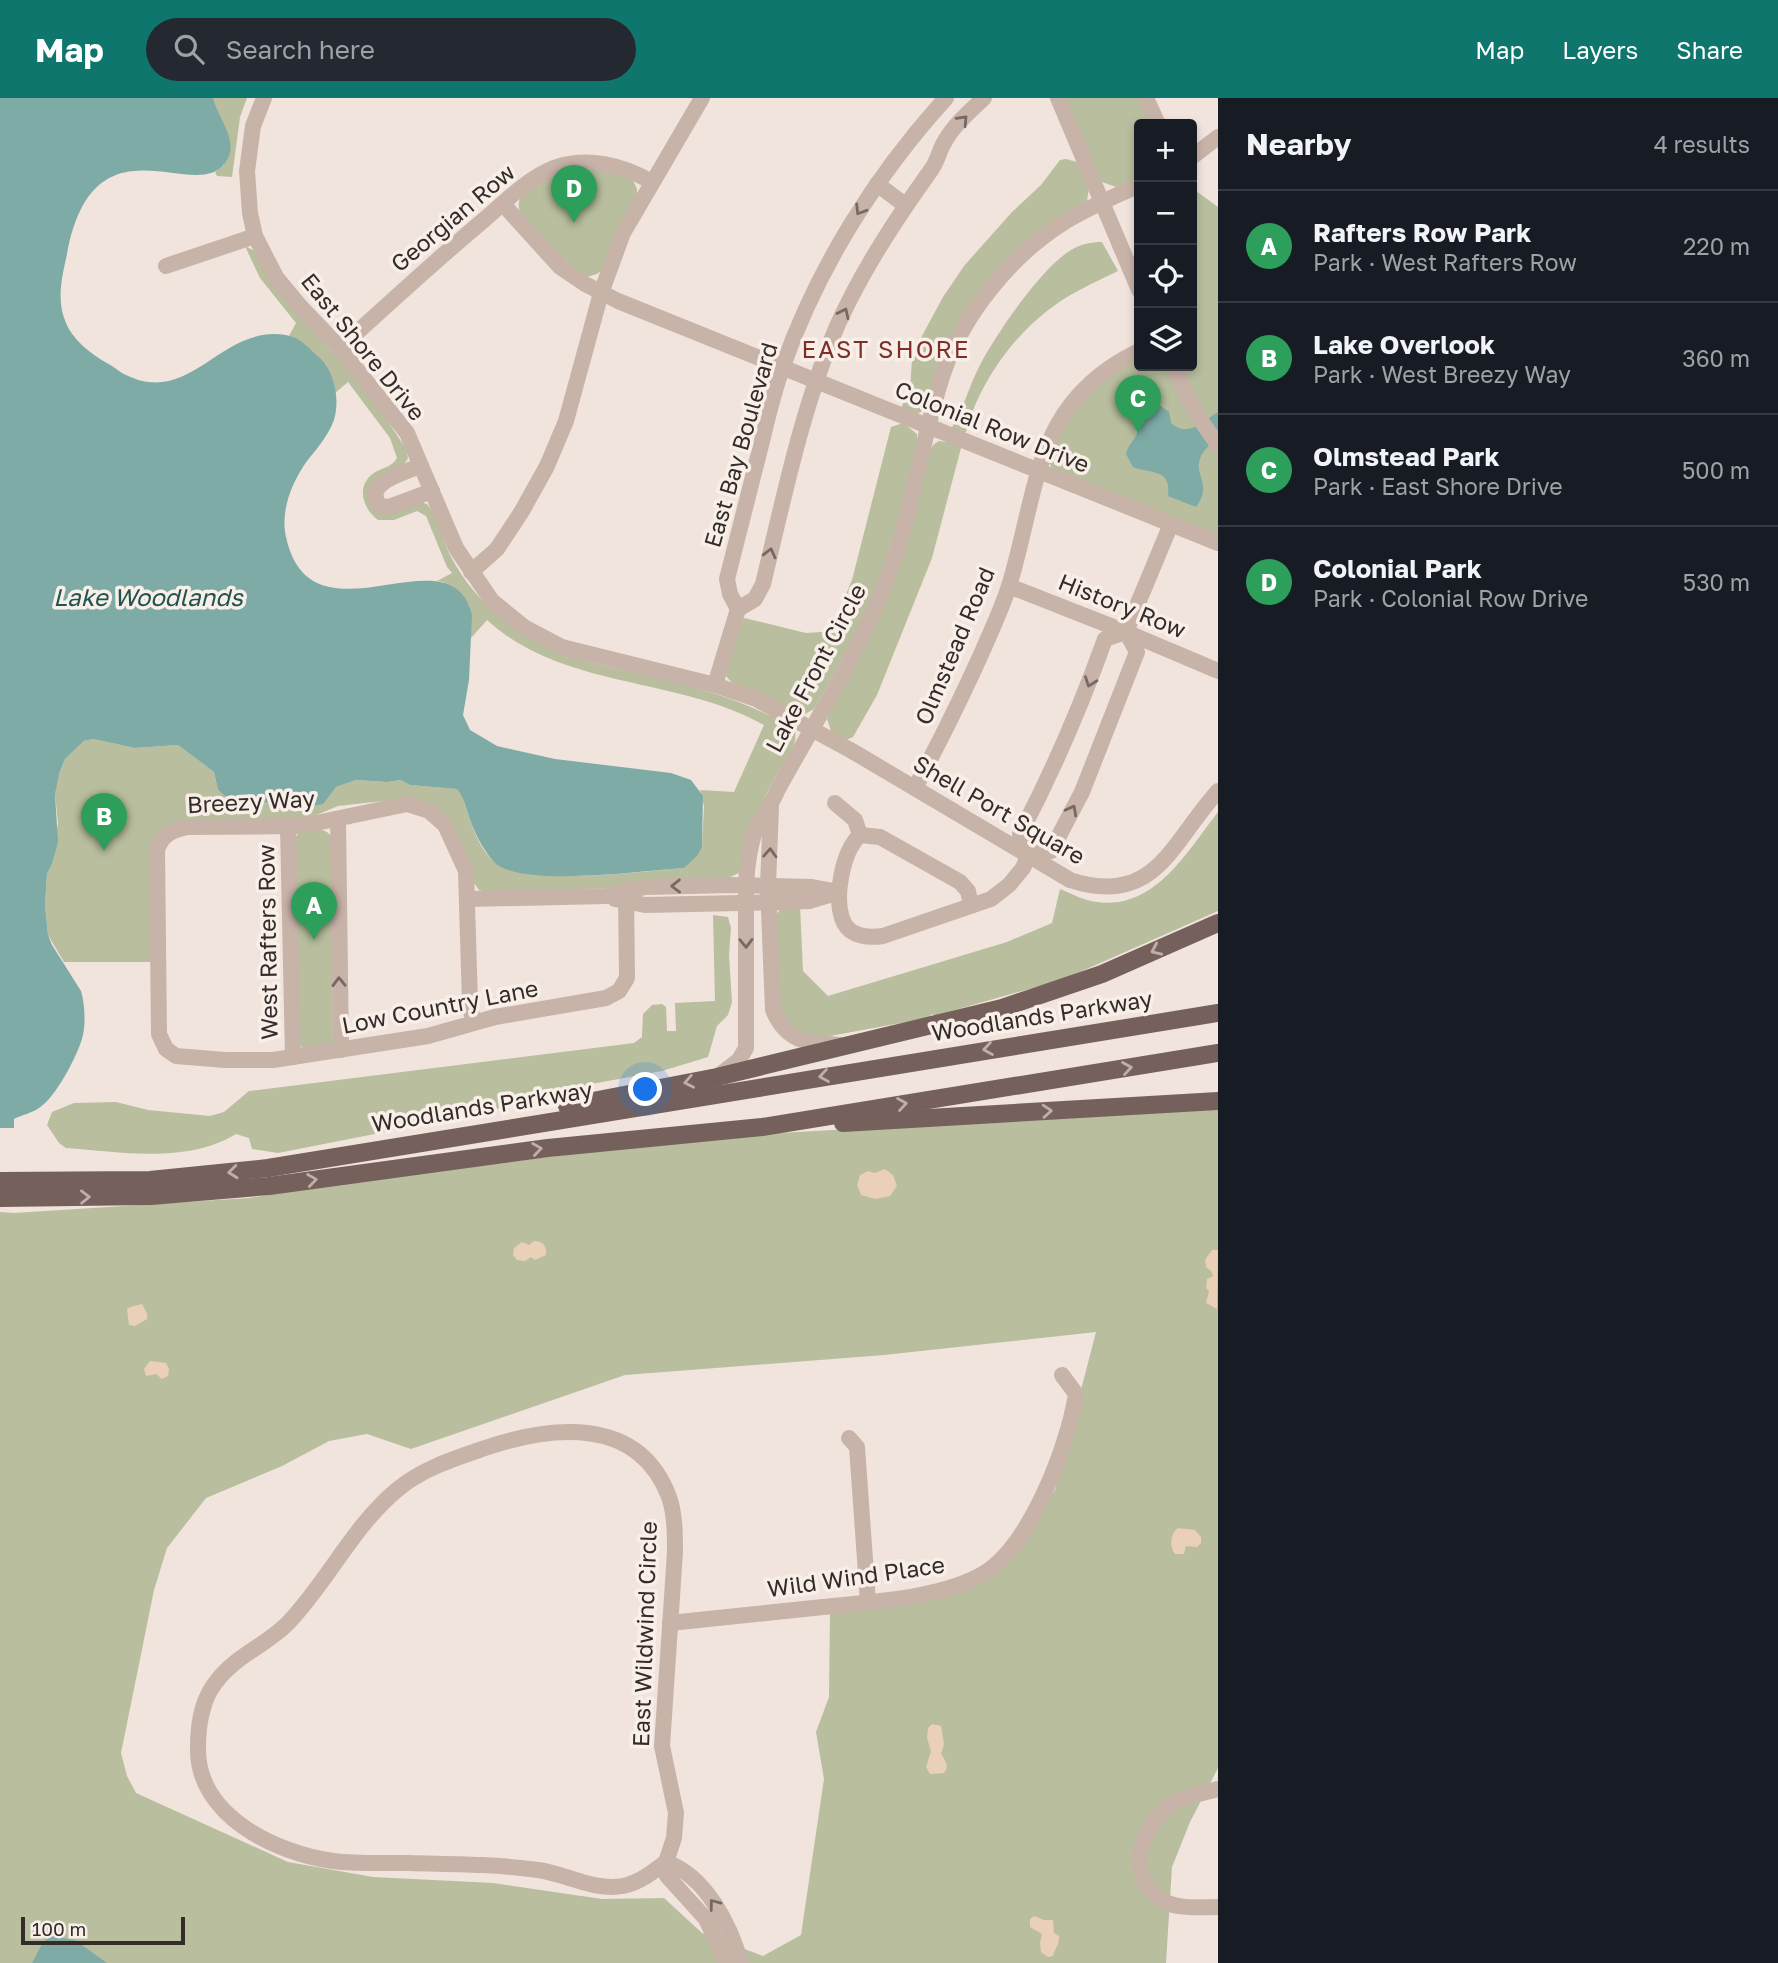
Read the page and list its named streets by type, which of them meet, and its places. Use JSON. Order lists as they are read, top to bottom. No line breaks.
{"streets":{"main road":["Woodlands Parkway"],"street":["Georgian Row","East Shore Drive","Colonial Row Drive","East Bay Boulevard","History Row","Olmstead Road","Lake Front Circle","Breezy Way","Shell Port Square","West Rafters Row","Low Country Lane","Wild Wind Place","East Wildwind Circle"]},"crossings":[["Georgian Row","East Shore Drive"],["Georgian Row","Colonial Row Drive"],["East Shore Drive","Lake Front Circle"],["East Shore Drive","Shell Port Square"],["Colonial Row Drive","East Bay Boulevard"],["Colonial Row Drive","Olmstead Road"],["Colonial Row Drive","Lake Front Circle"],["History Row","Olmstead Road"],["Olmstead Road","Shell Port Square"],["Lake Front Circle","Shell Port Square"],["Breezy Way","West Rafters Row"],["Breezy Way","Low Country Lane"],["West Rafters Row","Low Country Lane"],["Wild Wind Place","East Wildwind Circle"]],"districts":["EAST SHORE"],"water":["Lake Woodlands"],"scale_bar":"100 m","page":{"header":"Map","search":"Search here","nav":["Map","Layers","Share"],"heading":["Nearby","4 results"],"map_buttons":["+","−"],"pins":["D","C","B","A"],"list":[{"mark":"A","name":"Rafters Row Park","note":"Park · West Rafters Row","value":"220 m"},{"mark":"B","name":"Lake Overlook","note":"Park · West Breezy Way","value":"360 m"},{"mark":"C","name":"Olmstead Park","note":"Park · East Shore Drive","value":"500 m"},{"mark":"D","name":"Colonial Park","note":"Park · Colonial Row Drive","value":"530 m"}],"scale":"100 m"}}
